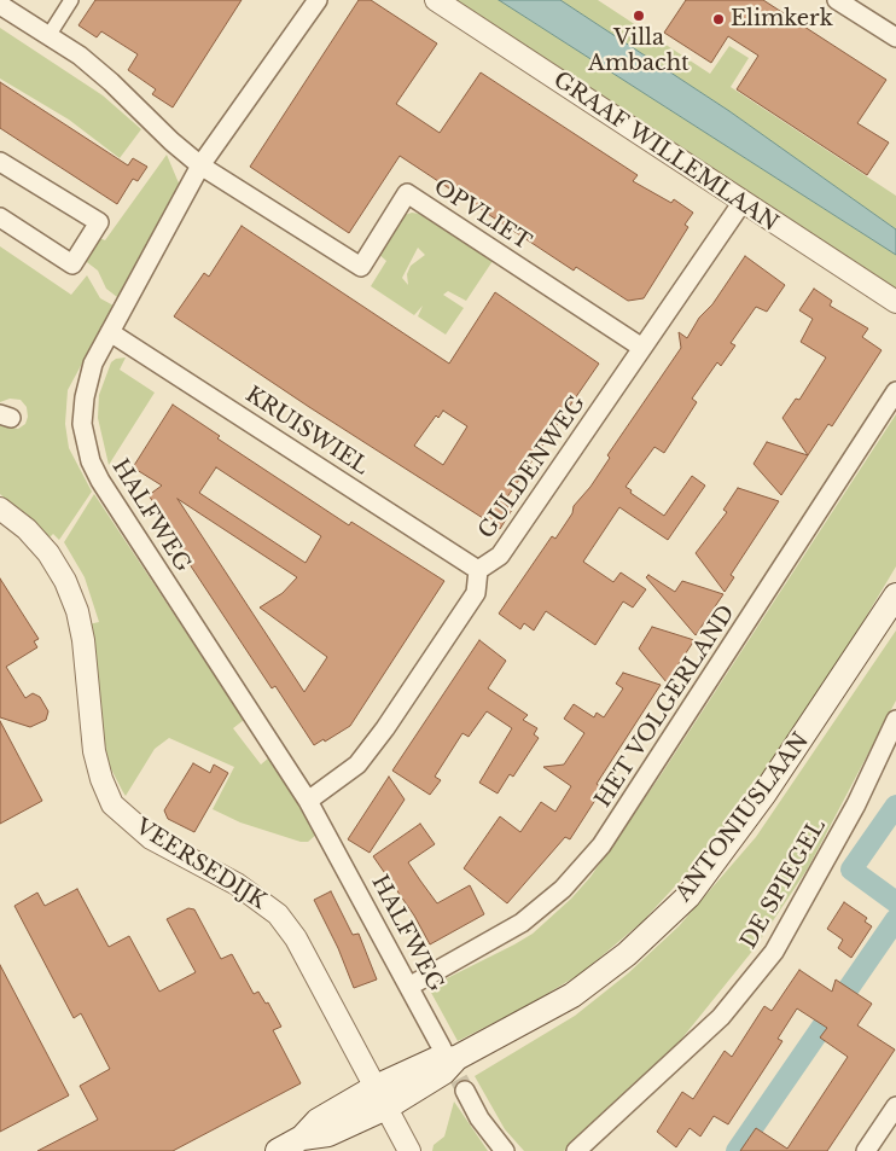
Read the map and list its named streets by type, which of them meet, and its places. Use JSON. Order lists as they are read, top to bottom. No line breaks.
{"streets":{"main road":["ANTONIUSLAAN"],"street":["GRAAF WILLEMLAAN","OPVLIET","KRUISWIEL","GULDENWEG","HALFWEG","HET VOLGERLAND","VEERSEDIJK","DE SPIEGEL"]},"crossings":[["GRAAF WILLEMLAAN","GULDENWEG"],["OPVLIET","GULDENWEG"],["OPVLIET","HALFWEG"],["KRUISWIEL","GULDENWEG"],["KRUISWIEL","HALFWEG"],["GULDENWEG","HALFWEG"],["HALFWEG","HET VOLGERLAND"],["HALFWEG","ANTONIUSLAAN"],["ANTONIUSLAAN","VEERSEDIJK"]],"places":["Villa Ambacht","Elimkerk"]}
